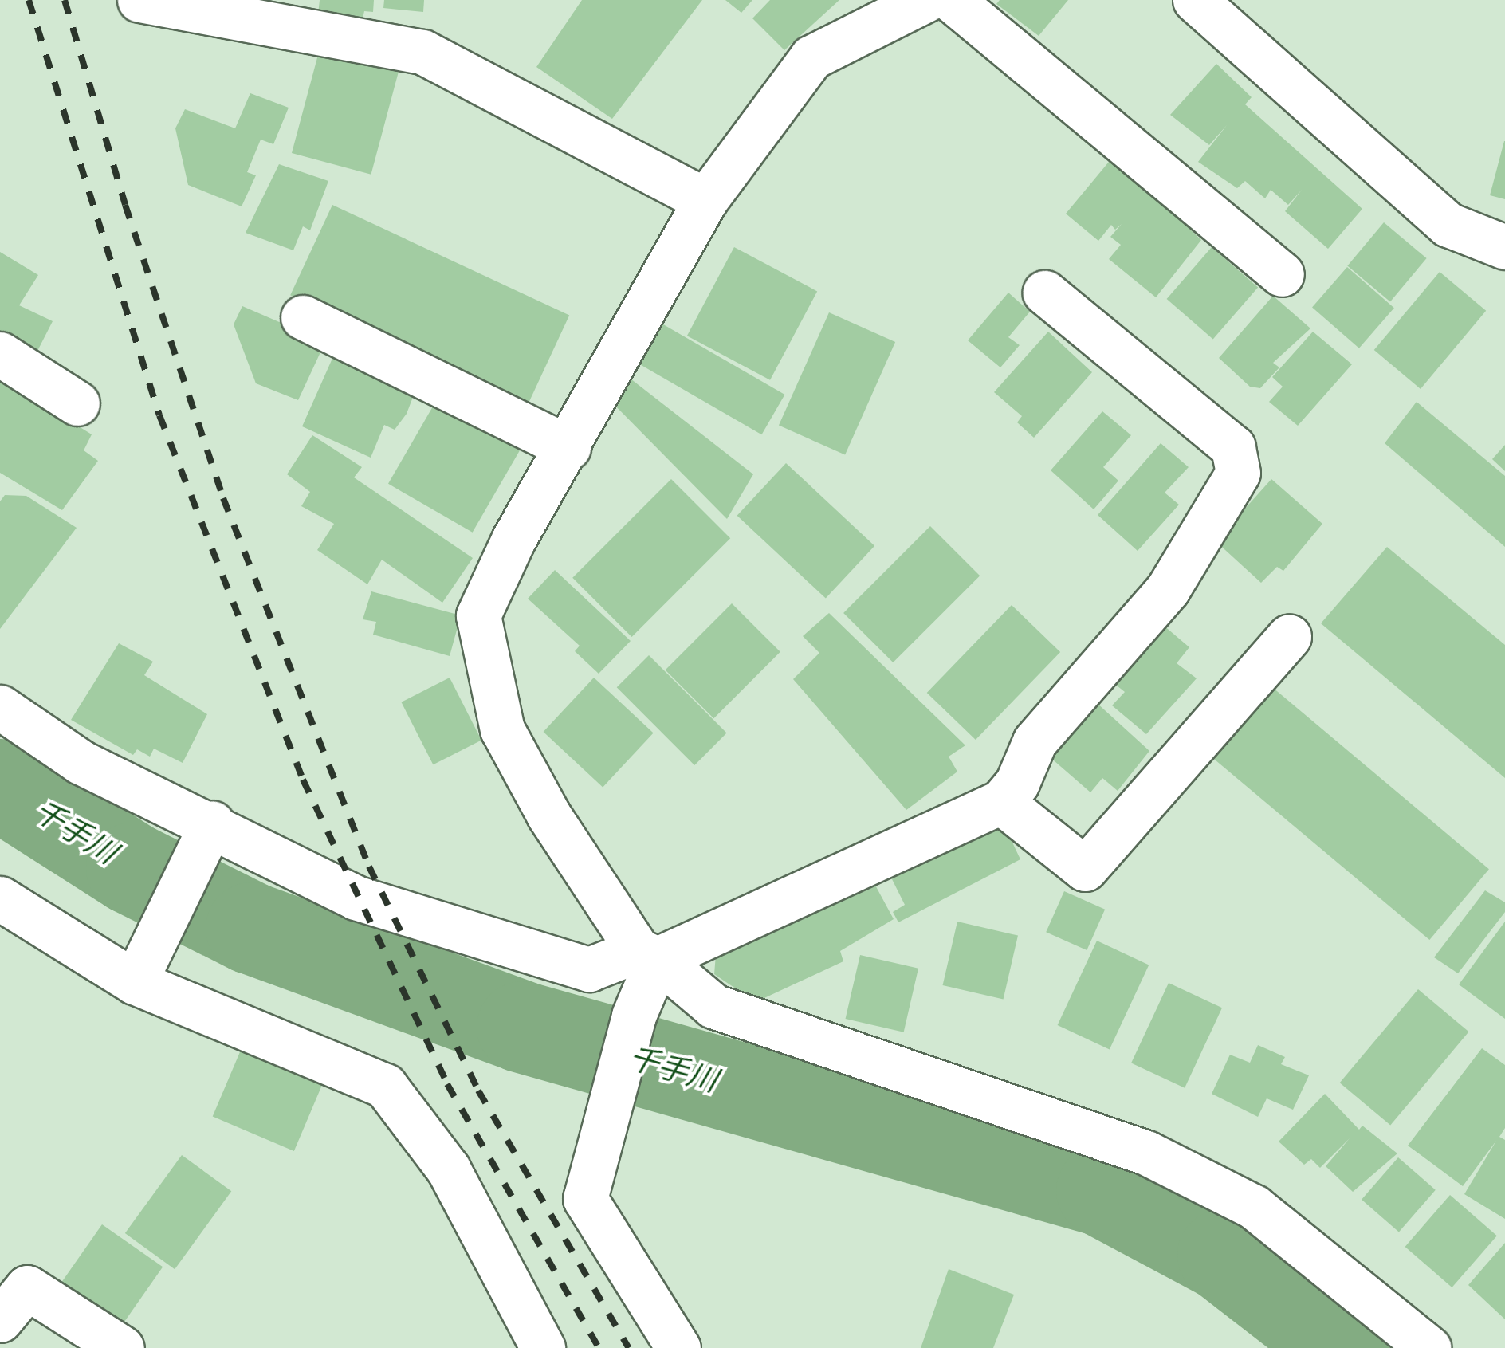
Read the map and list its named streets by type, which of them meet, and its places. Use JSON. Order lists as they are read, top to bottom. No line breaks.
{"water":["千手川"]}
